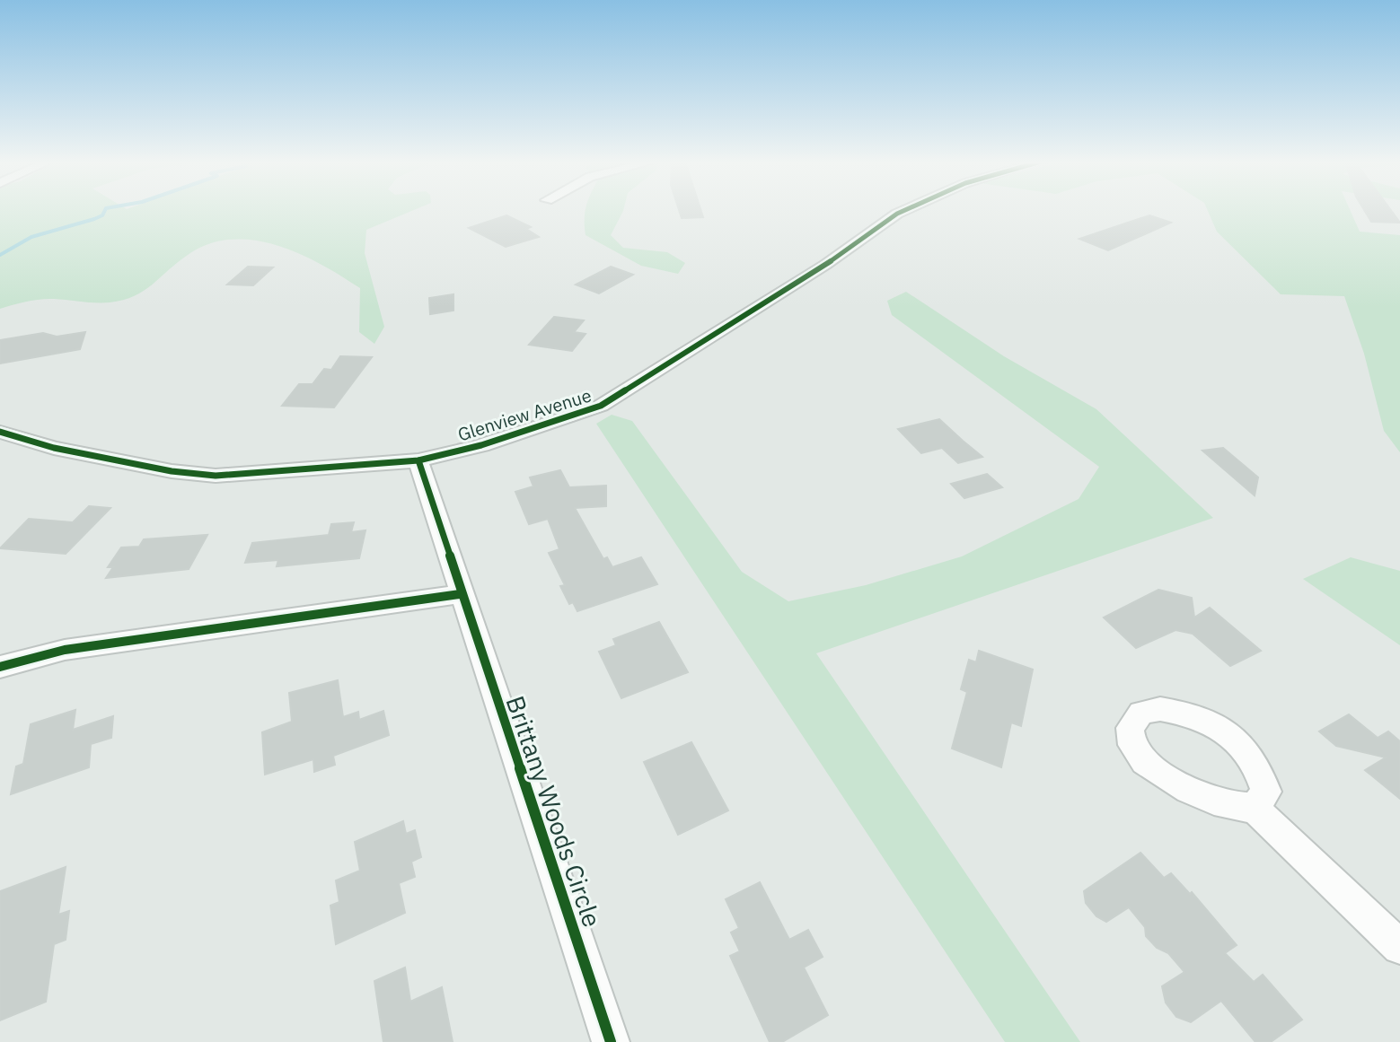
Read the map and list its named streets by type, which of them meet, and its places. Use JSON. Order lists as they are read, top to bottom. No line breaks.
{"streets":{"street":["Glenview Avenue","Brittany Woods Circle"]},"crossings":[["Glenview Avenue","Brittany Woods Circle"]]}
